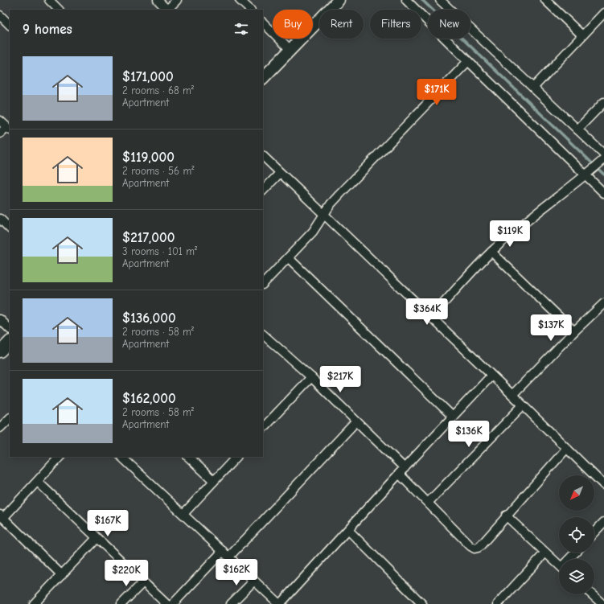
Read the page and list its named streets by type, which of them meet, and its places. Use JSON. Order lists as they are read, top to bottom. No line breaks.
{"north":"bottom left","page":{"chip":["Buy","Rent","Filters","New"],"heading":"9 homes","list":[{"name":"$171,000","note":"2 rooms · 68 m² · Apartment"},{"name":"$119,000","note":"2 rooms · 56 m² · Apartment"},{"name":"$217,000","note":"3 rooms · 101 m² · Apartment"},{"name":"$136,000","note":"2 rooms · 58 m² · Apartment"},{"name":"$162,000","note":"2 rooms · 58 m² · Apartment"}],"price":["$171K","$119K","$364K","$137K","$217K","$136K","$167K","$162K","$220K"]}}
